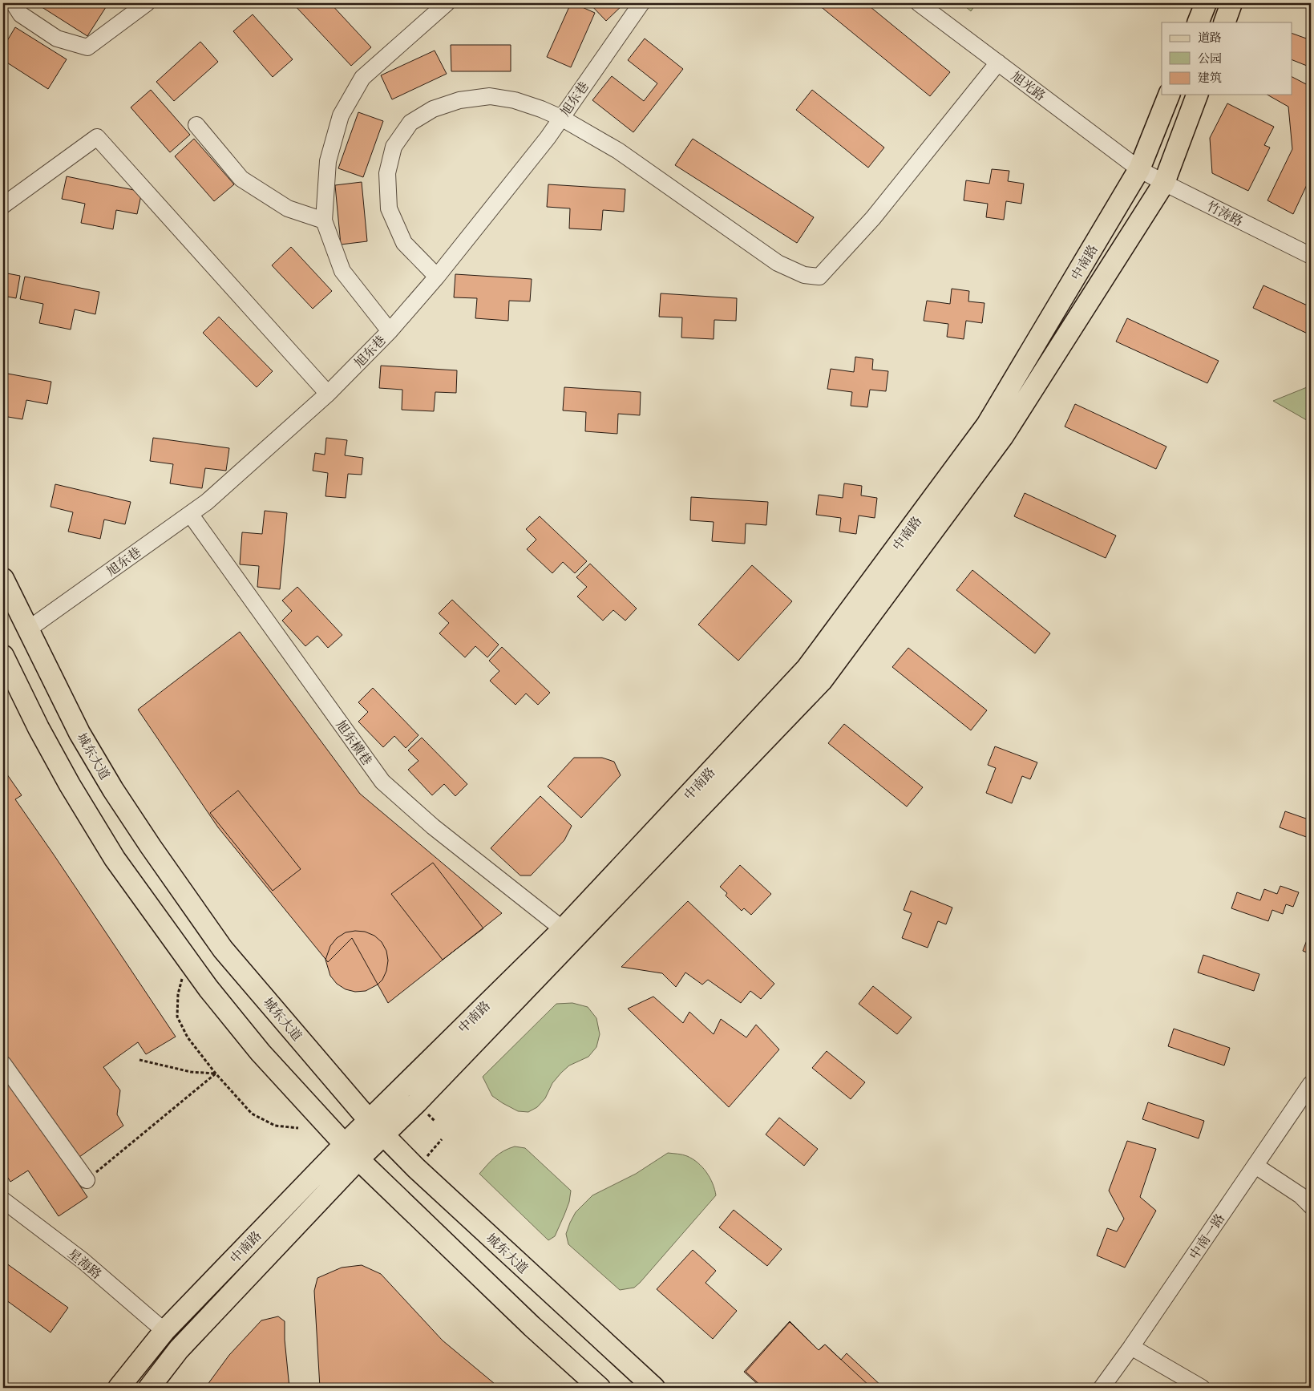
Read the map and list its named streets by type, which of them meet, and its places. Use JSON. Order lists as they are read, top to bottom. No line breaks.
{"streets":{"main road":["中南路","城东大道"],"street":["旭光路","旭东巷","竹涛路","旭东横巷","中南一路","星海路"]},"crossings":[["旭光路","竹涛路"],["旭光路","中南路"],["旭东巷","旭东横巷"],["旭东巷","城东大道"],["竹涛路","中南路"],["中南路","旭东横巷"],["中南路","城东大道"],["中南路","星海路"]],"legend":["道路","公园","建筑"]}
